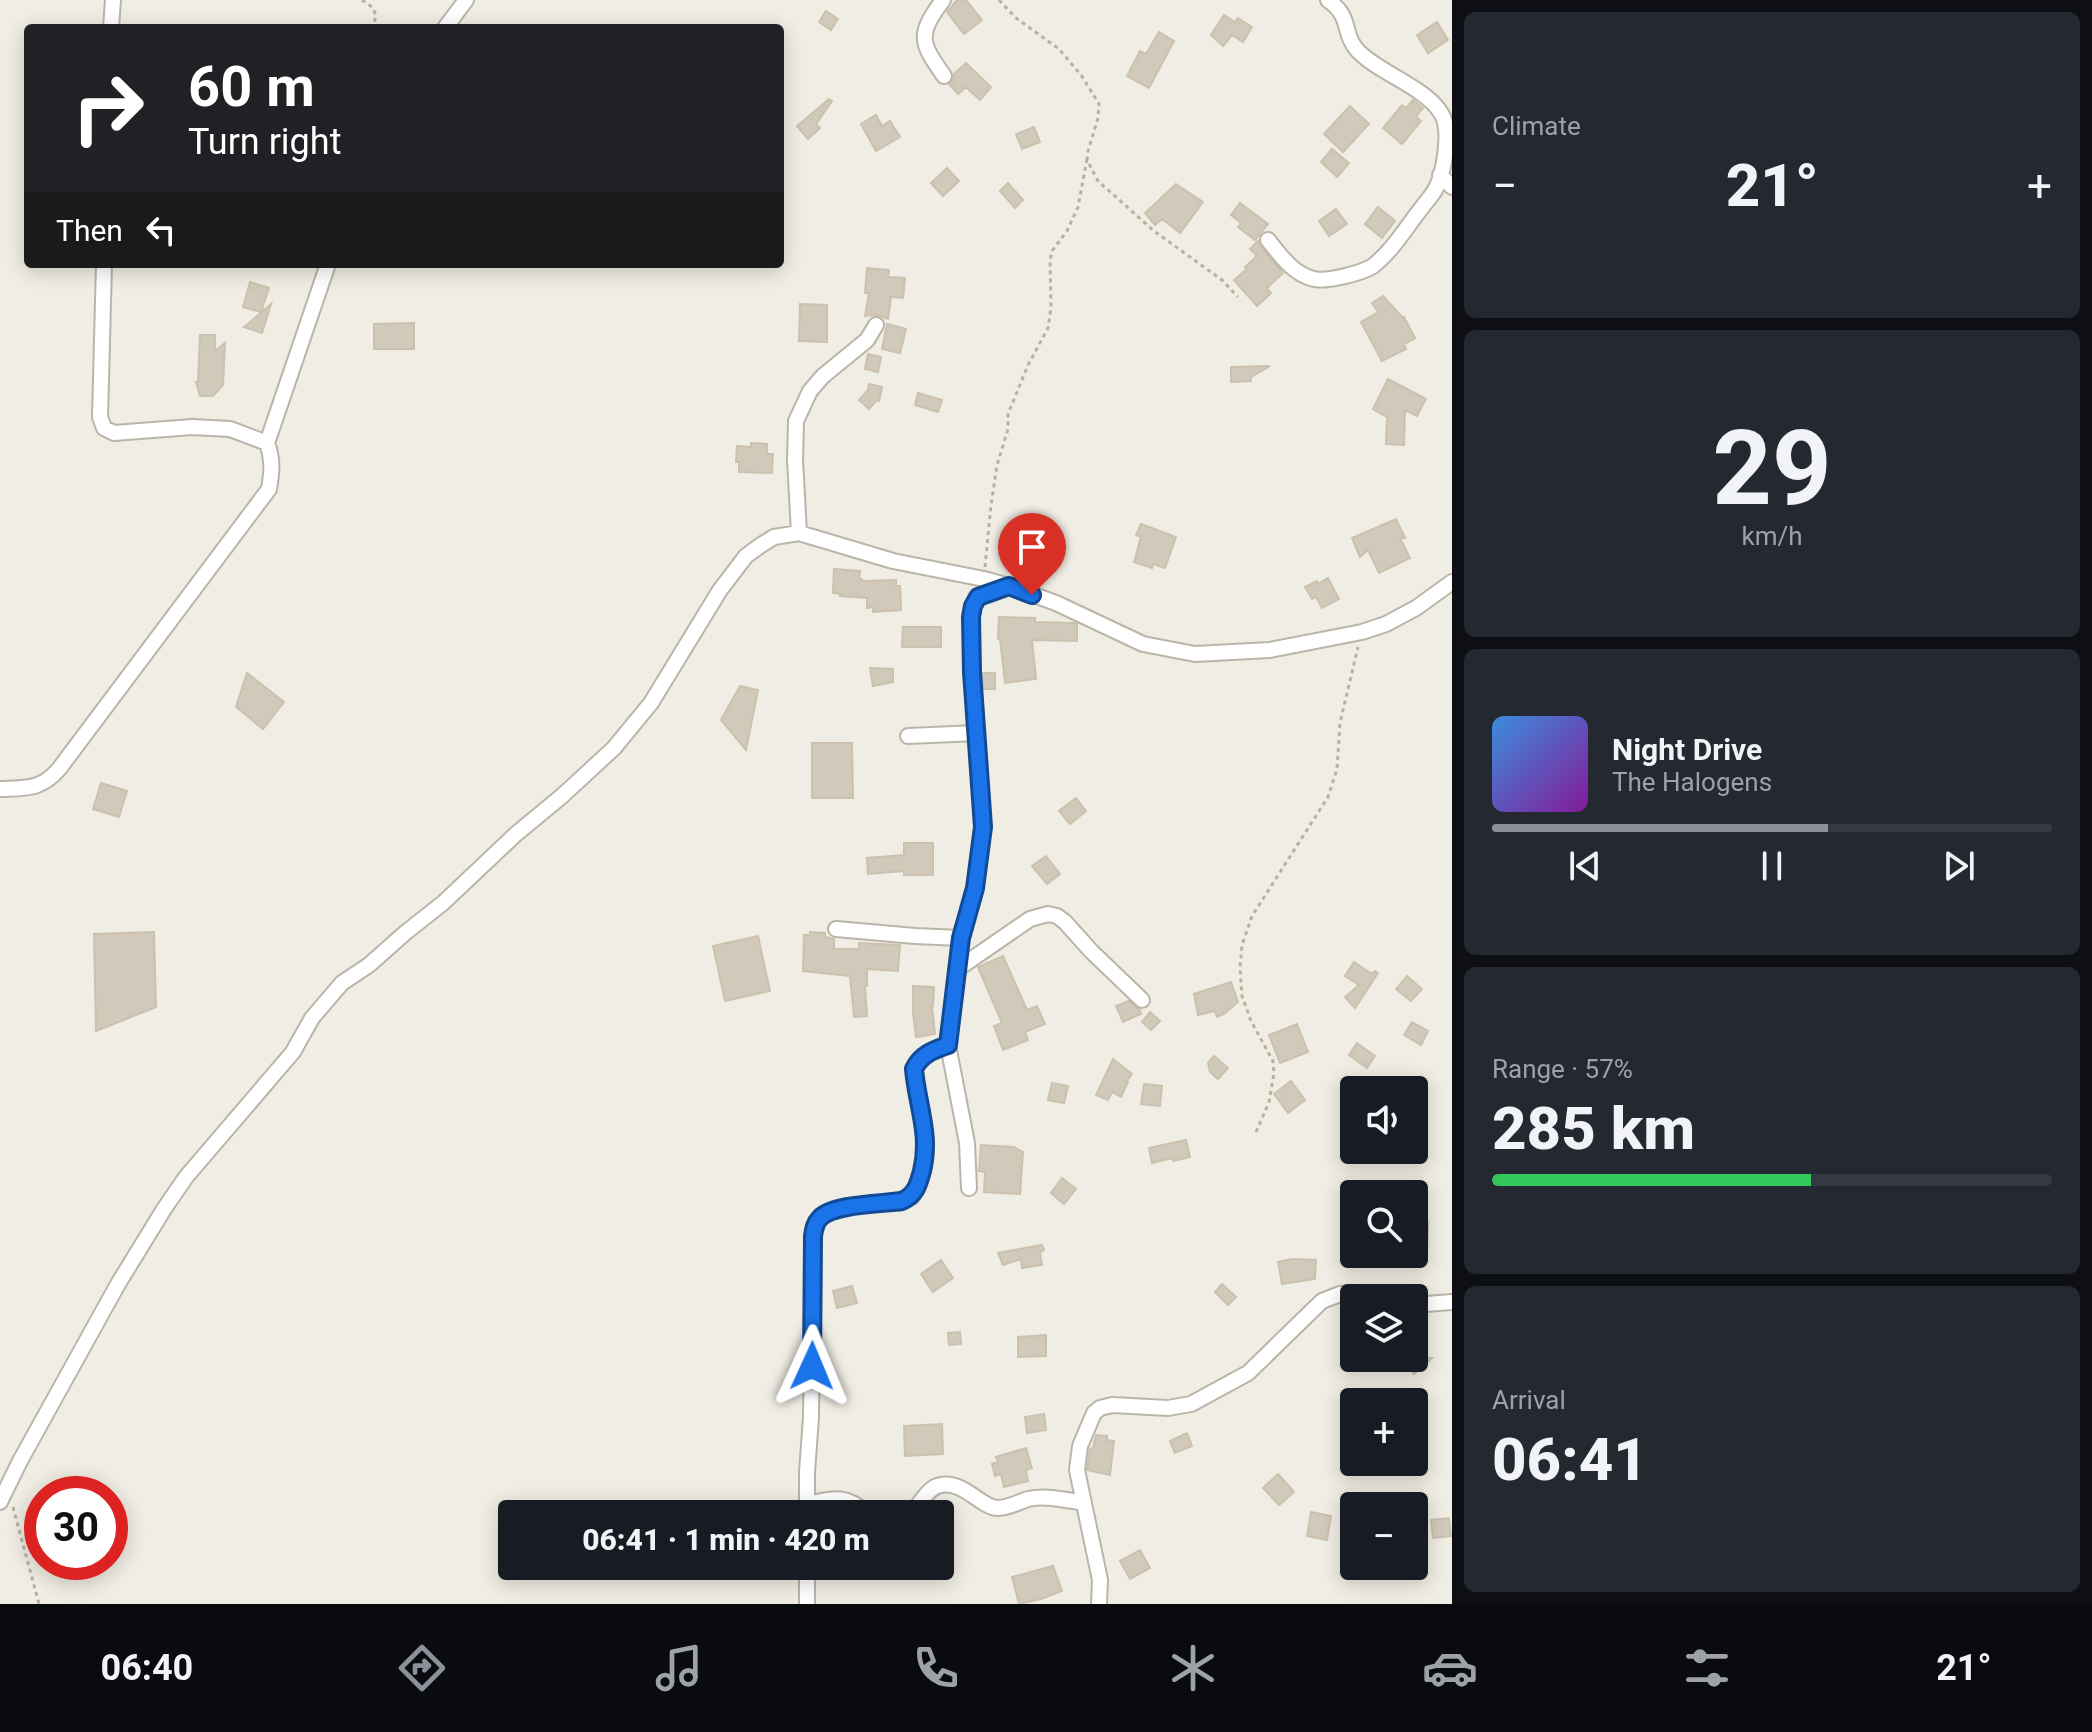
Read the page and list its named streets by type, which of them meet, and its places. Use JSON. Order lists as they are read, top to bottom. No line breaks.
{"page":{"tile":["Climate",["29","km/h"],["Range · 57%","285 km"],["Arrival","06:41"]],"turn":["60 m","Turn right"],"heat":["−","21°","+"],"then":"Then","song":["Night Drive","The Halogens"],"map_buttons":["+","−"],"limit":"30","trip":"06:41 · 1 min · 420 m","tabs":["06:40","21°"]}}
